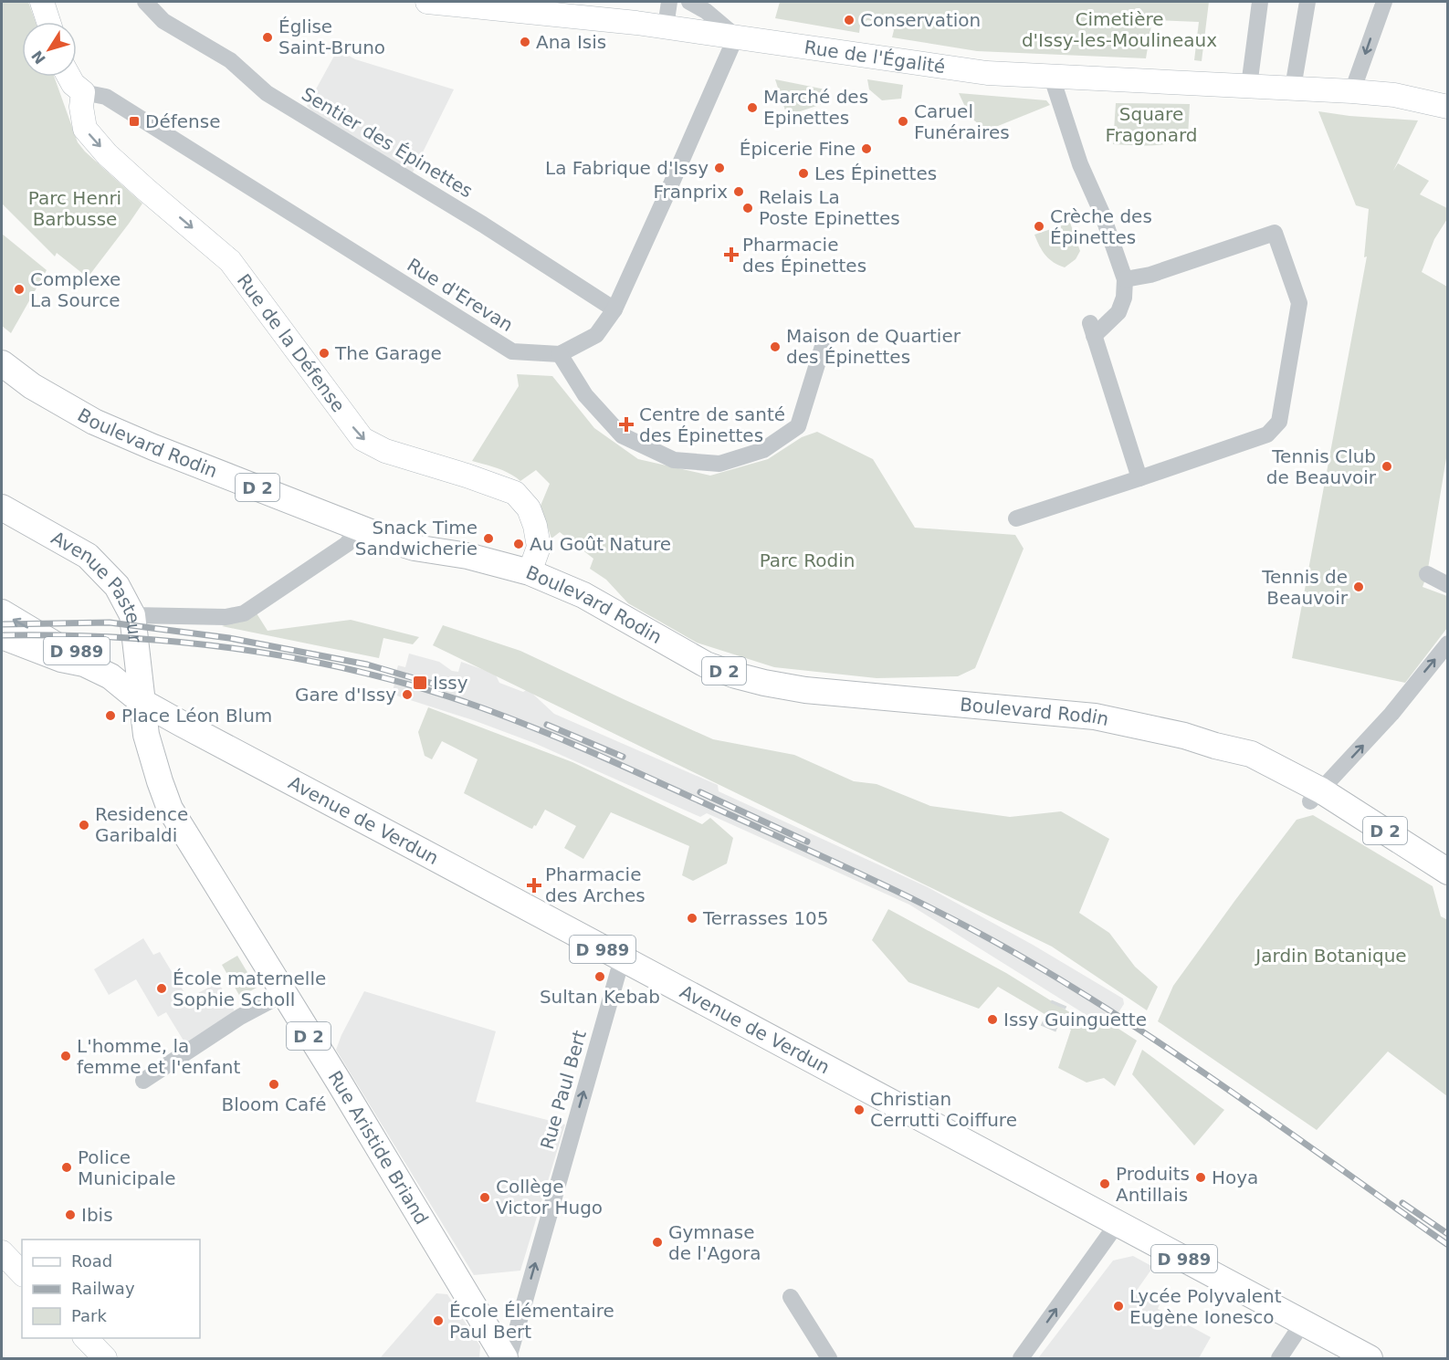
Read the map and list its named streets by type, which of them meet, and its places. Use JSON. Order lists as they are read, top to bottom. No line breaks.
{"streets":{"main road":["Rue de l'Égalité","Rue de la Défense","Boulevard Rodin","D 2","Avenue Pasteur","D 989","Avenue de Verdun","Rue Aristide Briand"],"street":["Sentier des Épinettes","Rue d'Erevan","Rue Paul Bert"]},"crossings":[["Rue d'Erevan","Rue de la Défense"],["Rue de la Défense","Boulevard Rodin"],["Avenue Pasteur","D 989"],["Avenue Pasteur","Avenue de Verdun"],["Avenue Pasteur","Rue Aristide Briand"],["D 989","Avenue de Verdun"],["D 989","Rue Aristide Briand"],["Avenue de Verdun","Rue Paul Bert"],["Avenue de Verdun","Rue Aristide Briand"],["Rue Paul Bert","Rue Aristide Briand"]],"one_way":["Rue de la Défense","Rue Paul Bert"],"parks":["Cimetière d'Issy-les-Moulineaux","Square Fragonard","Parc Henri Barbusse","Parc Rodin","Jardin Botanique"],"places":{"other":["Conservation","Église Saint-Bruno","Ana Isis","Marché des Epinettes","Caruel Funéraires","Épicerie Fine","La Fabrique d'Issy","Les Épinettes","Franprix","Relais La Poste Epinettes","Crèche des Épinettes","Complexe La Source","Maison de Quartier des Épinettes","The Garage","Tennis Club de Beauvoir","Snack Time Sandwicherie","Au Goût Nature","Tennis de Beauvoir","Gare d'Issy","Place Léon Blum","Residence Garibaldi","Terrasses 105","Sultan Kebab","École maternelle Sophie Scholl","Issy Guinguette","L'homme, la femme et l'enfant","Bloom Café","Christian Cerrutti Coiffure","Police Municipale","Hoya","Produits Antillais","Collège Victor Hugo","Ibis","Gymnase de l'Agora","Lycée Polyvalent Eugène Ionesco","École Élémentaire Paul Bert"],"transit":["Défense","Issy"],"health":["Pharmacie des Épinettes","Centre de santé des Épinettes","Pharmacie des Arches"]},"legend":["Road","Railway","Park"],"north":"bottom left"}
